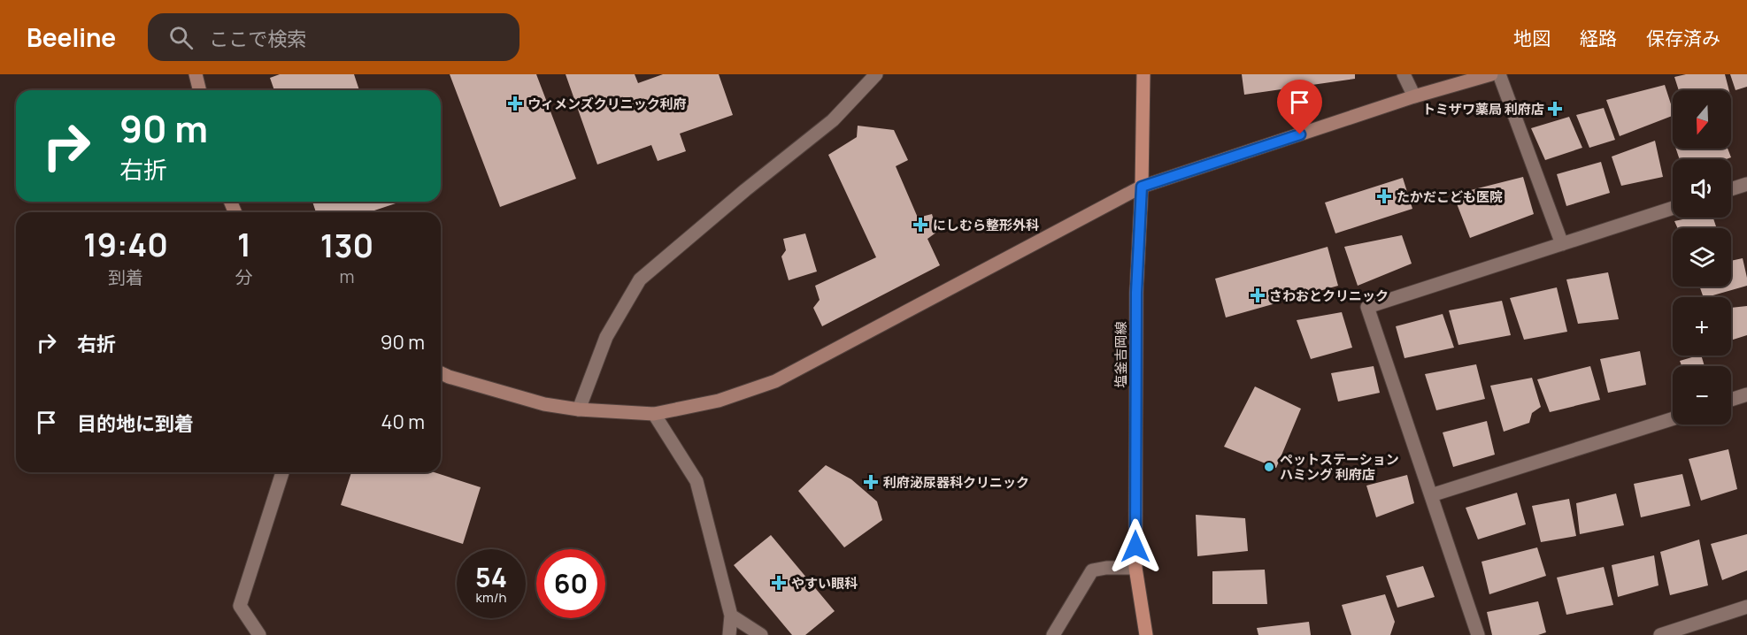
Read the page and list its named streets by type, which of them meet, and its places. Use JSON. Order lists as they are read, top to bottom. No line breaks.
{"streets":{"main road":["塩釜吉岡線"]},"places":{"health":["ウィメンズクリニック利府","トミザワ薬局 利府店","たかだこども医院","にしむら整形外科","さわおとクリニック","利府泌尿器科クリニック","やすい眼科"],"other":["ペットステーション ハミング 利府店"]},"north":"bottom","page":{"header":"Beeline","search":"ここで検索","nav":["地図","経路","保存済み"],"map_buttons":["+","−"],"turn":["90 m","右折"],"eta":["19:40","到着","1","分","130","m"],"list":[{"name":"右折","value":"90 m"},{"name":"目的地に到着","value":"40 m"}],"speed":"54 km/h","limit":"60"}}
